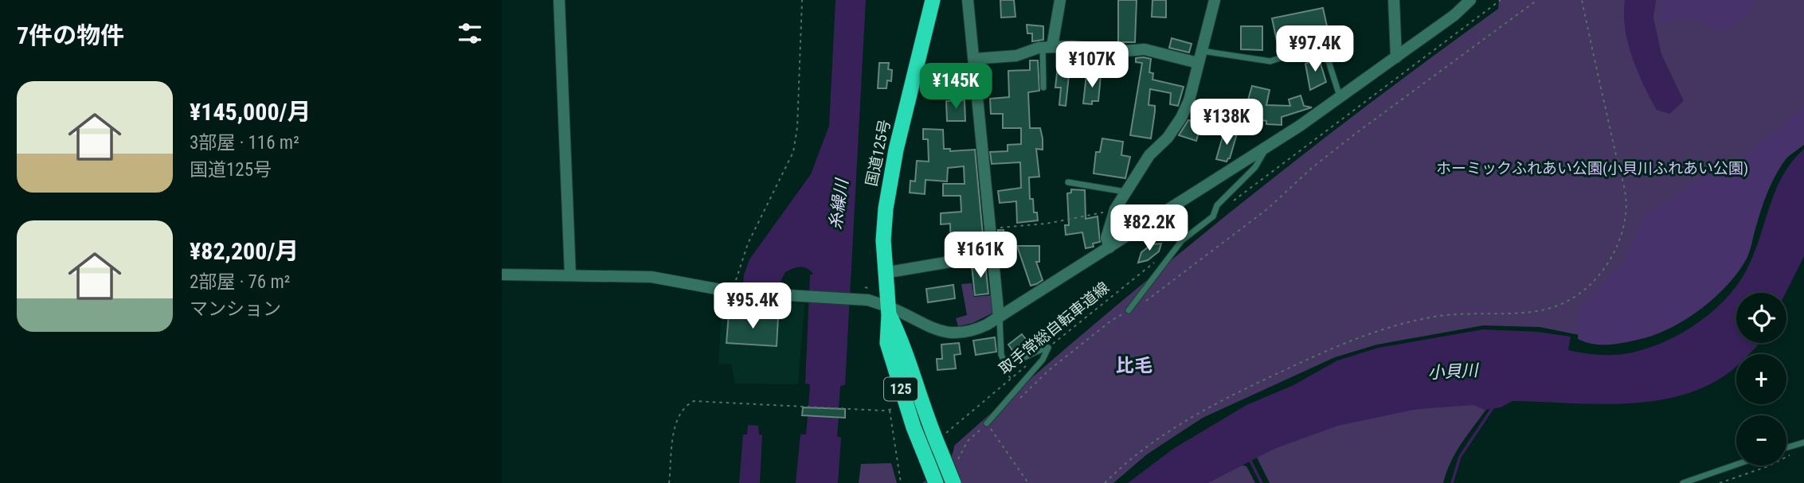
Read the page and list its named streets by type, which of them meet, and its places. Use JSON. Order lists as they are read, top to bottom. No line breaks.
{"streets":{"highway":["国道125号","125"],"path":["取手常総自転車道線"]},"crossings":[["国道125号","取手常総自転車道線"]],"districts":["比毛"],"water":["糸繰川","小貝川"],"parks":["ホーミックふれあい公園(小貝川ふれあい公園)"],"page":{"heading":"7件の物件","price":["¥97.4K","¥107K","¥145K","¥138K","¥82.2K","¥161K","¥95.4K"],"list":[{"name":"¥145,000/月","note":"3部屋 · 116 m² · 国道125号"},{"name":"¥82,200/月","note":"2部屋 · 76 m² · マンション"}],"map_buttons":["+","−"]}}
